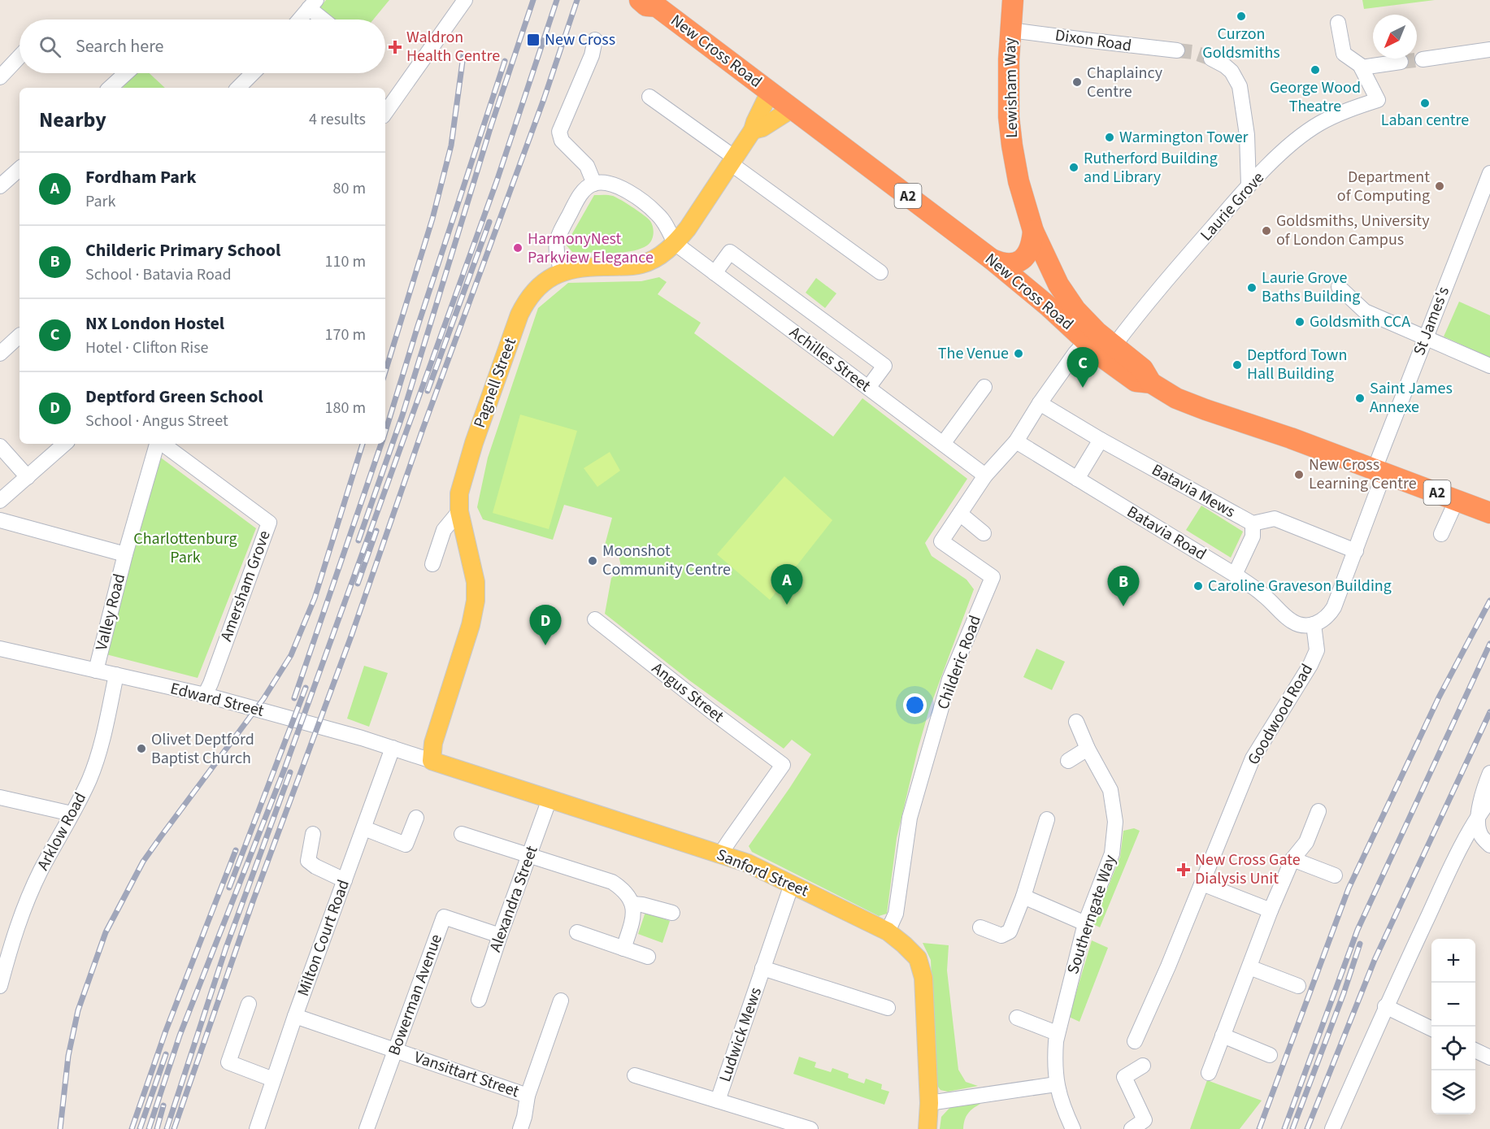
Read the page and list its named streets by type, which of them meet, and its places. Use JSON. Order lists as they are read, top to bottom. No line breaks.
{"streets":{"highway":["New Cross Road","Lewisham Way","A2"],"main road":["Pagnell Street","Sanford Street"],"street":["Dixon Road","Laurie Grove","St James's","Achilles Street","Batavia Mews","Batavia Road","Amersham Grove","Valley Road","Childeric Road","Angus Street","Edward Street","Goodwood Road","Arklow Road","Alexandra Street","Southerngate Way","Milton Court Road","Bowerman Avenue","Ludwick Mews","Vansittart Street"]},"crossings":[["Dixon Road","Lewisham Way"],["New Cross Road","Lewisham Way"],["New Cross Road","A2"],["New Cross Road","St James's"],["New Cross Road","Pagnell Street"],["New Cross Road","Childeric Road"],["Lewisham Way","A2"],["Lewisham Way","Laurie Grove"],["Achilles Street","Pagnell Street"],["Achilles Street","Childeric Road"],["Pagnell Street","Edward Street"],["Pagnell Street","Sanford Street"],["Batavia Mews","Childeric Road"],["Batavia Road","Childeric Road"],["Batavia Road","Goodwood Road"],["Amersham Grove","Edward Street"],["Valley Road","Edward Street"],["Childeric Road","Sanford Street"],["Angus Street","Sanford Street"],["Edward Street","Arklow Road"],["Edward Street","Sanford Street"],["Edward Street","Milton Court Road"],["Sanford Street","Alexandra Street"],["Sanford Street","Ludwick Mews"],["Alexandra Street","Bowerman Avenue"],["Milton Court Road","Vansittart Street"],["Bowerman Avenue","Vansittart Street"]],"parks":["Charlottenburg Park"],"places":{"other":["Curzon Goldsmiths","George Wood Theatre","Chaplaincy Centre","Laban centre","Warmington Tower","Rutherford Building and Library","Department of Computing","Goldsmiths, University of London Campus","HarmonyNest Parkview Elegance","Laurie Grove Baths Building","Goldsmith CCA","The Venue","Deptford Town Hall Building","Saint James Annexe","New Cross Learning Centre","Moonshot Community Centre","Caroline Graveson Building","Olivet Deptford Baptist Church"],"transit":["New Cross"],"health":["Waldron Health Centre","New Cross Gate Dialysis Unit"]},"north":"bottom left","page":{"search":"Search here","heading":["Nearby","4 results"],"list":[{"mark":"A","name":"Fordham Park","note":"Park","value":"80 m"},{"mark":"B","name":"Childeric Primary School","note":"School · Batavia Road","value":"110 m"},{"mark":"C","name":"NX London Hostel","note":"Hotel · Clifton Rise","value":"170 m"},{"mark":"D","name":"Deptford Green School","note":"School · Angus Street","value":"180 m"}],"pins":["C","A","B","D"],"map_buttons":["+","−"]}}
